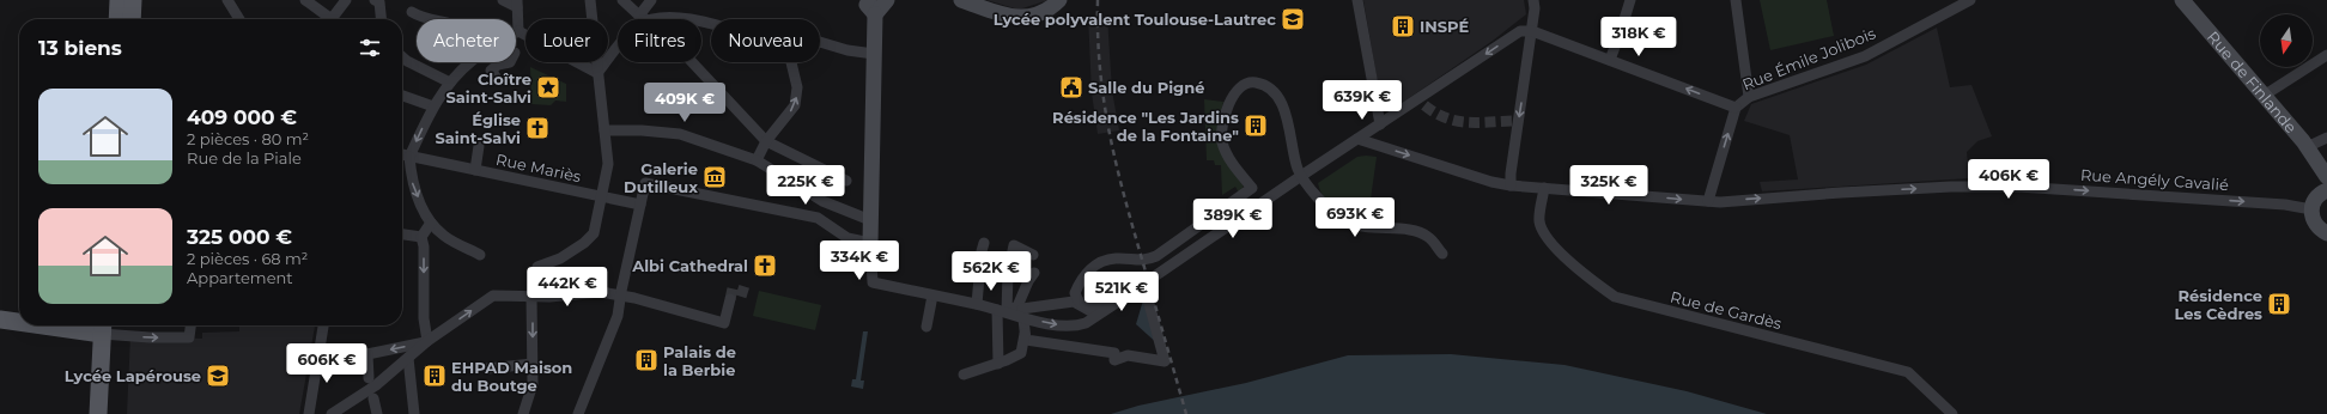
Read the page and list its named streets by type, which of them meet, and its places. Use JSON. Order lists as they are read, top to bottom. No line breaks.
{"streets":{"street":["Rue Émile Jolibois","Rue de Finlande","Rue Mariès","Rue Angély Cavalié","Rue de Gardès"]},"crossings":[["Rue de Finlande","Rue Angély Cavalié"],["Rue Angély Cavalié","Rue de Gardès"]],"one_way":["Rue Angély Cavalié"],"places":{"school or university":["Lycée polyvalent Toulouse-Lautrec","Lycée Lapérouse"],"building":["INSPÉ","Résidence \"Les Jardins de la Fontaine\"","Résidence Les Cèdres","Palais de la Berbie","EHPAD Maison du Boutge"],"place":["Cloître Saint-Salvi"],"public building":["Salle du Pigné"],"church":["Église Saint-Salvi","Albi Cathedral"],"museum":["Galerie Dutilleux"]},"north":"bottom","page":{"price":["318K €","639K €","409K €","406K €","225K €","325K €","693K €","389K €","334K €","562K €","442K €","521K €","606K €"],"chip":["Acheter","Louer","Filtres","Nouveau"],"heading":"13 biens","list":[{"name":"409 000 €","note":"2 pièces · 80 m² · Rue de la Piale"},{"name":"325 000 €","note":"2 pièces · 68 m² · Appartement"}]}}
